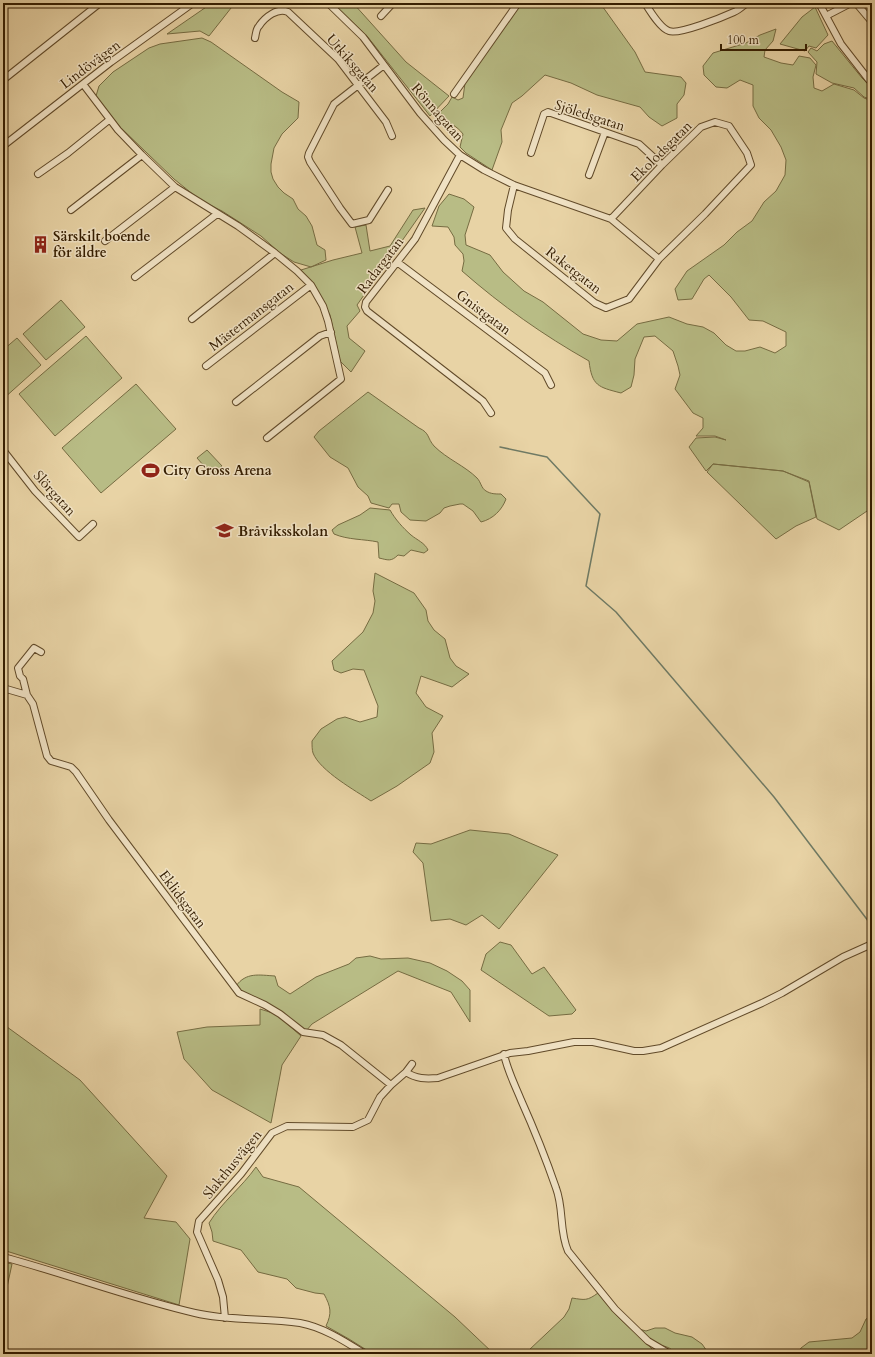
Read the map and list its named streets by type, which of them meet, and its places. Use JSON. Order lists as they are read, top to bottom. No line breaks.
{"streets":{"street":["Utkiksgatan","Lindövägen","Rönnagatan","Sjöledsgatan","Ekolodsgatan","Radargatan","Raketgatan","Gnistgatan","Mästermansgatan","Slörgatan","Eklidsgatan","Slakthusvägen"]},"crossings":[["Lindövägen","Mästermansgatan"],["Rönnagatan","Ekolodsgatan"],["Rönnagatan","Radargatan"],["Rönnagatan","Raketgatan"],["Sjöledsgatan","Ekolodsgatan"],["Ekolodsgatan","Raketgatan"],["Radargatan","Gnistgatan"],["Eklidsgatan","Slakthusvägen"]],"places":{"building":["Särskilt boende för äldre"],"sports":["City Gross Arena"],"school or university":["Bråviksskolan"]},"scale_bar":"100 m"}
